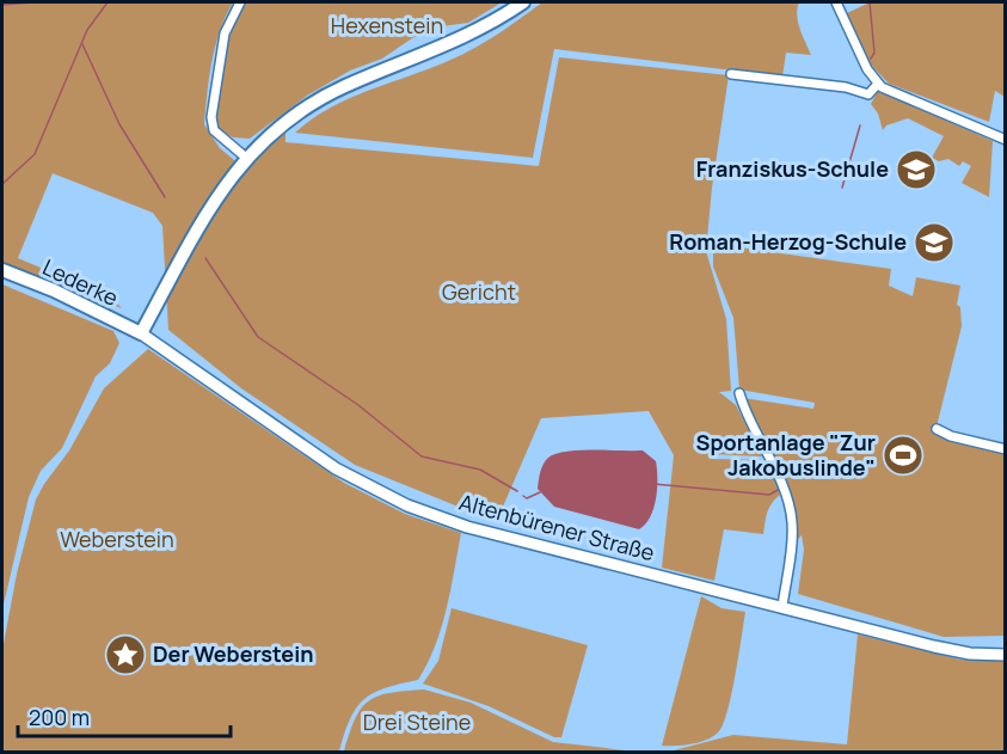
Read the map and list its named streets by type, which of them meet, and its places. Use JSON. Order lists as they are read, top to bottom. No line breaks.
{"streets":{"main road":["Lederke"],"street":["Altenbürener Straße"]},"crossings":[["Lederke","Altenbürener Straße"]],"parks":["Hexenstein","Gericht","Weberstein","Drei Steine"],"places":{"school or university":["Franziskus-Schule","Roman-Herzog-Schule"],"sports":["Sportanlage \"Zur Jakobuslinde\""],"place":["Der Weberstein"]},"scale_bar":"200 m"}
